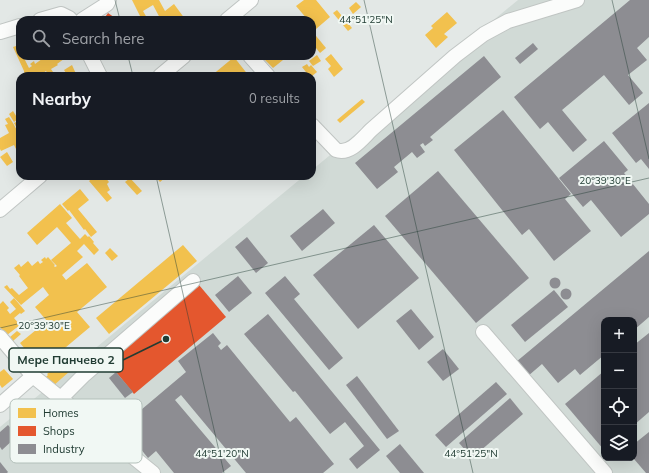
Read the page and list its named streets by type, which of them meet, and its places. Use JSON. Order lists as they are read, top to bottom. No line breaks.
{"places":["Мере Панчево 2"],"legend":["Homes","Shops","Industry"],"page":{"search":"Search here","heading":["Nearby","0 results"],"map_buttons":["+","−"]},"coordinates":["44°51'25\"N","20°39'30\"E","44°51'20\"N"]}
